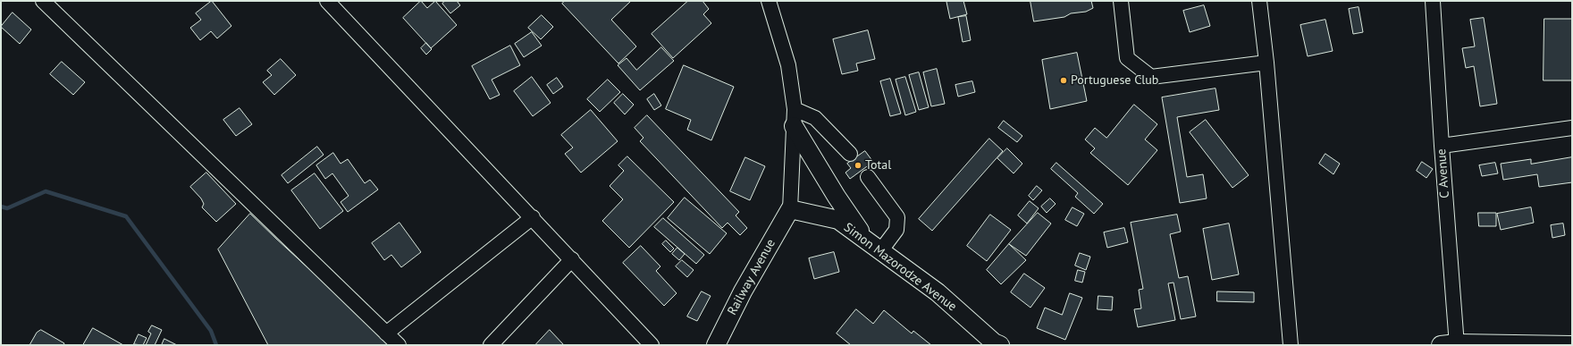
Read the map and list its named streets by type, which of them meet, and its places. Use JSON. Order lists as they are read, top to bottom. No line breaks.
{"streets":{"main road":["Simon Mazorodze Avenue","Railway Avenue"],"street":["C Avenue"]},"crossings":[["Simon Mazorodze Avenue","Railway Avenue"]],"places":["Portuguese Club","Total"]}
